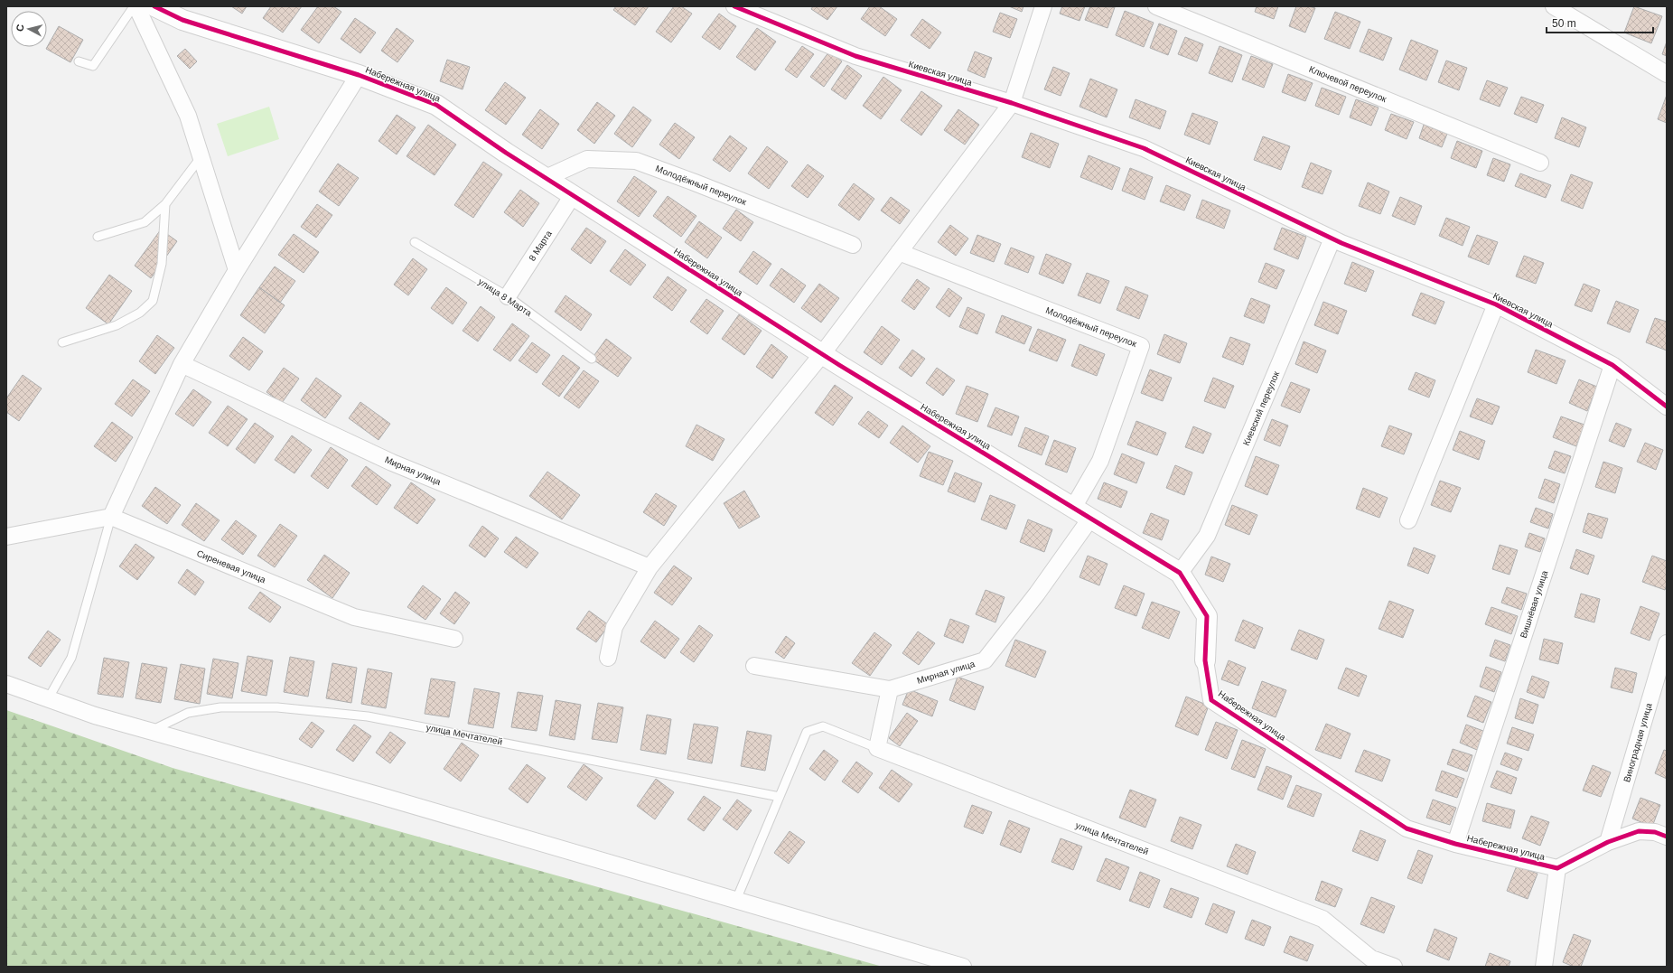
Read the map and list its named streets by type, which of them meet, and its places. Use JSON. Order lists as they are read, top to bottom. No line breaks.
{"streets":{"street":["Киевская улица","Набережная улица","Ключевой переулок","Молодёжный переулок","8 Марта","Киевский переулок","Мирная улица","Сиреневая улица","Вишнёвая улица","улица Мечтателей","Виноградная улица"],"lane":["улица 8 Марта"]},"crossings":[["Киевская улица","Киевский переулок"],["Киевская улица","Вишнёвая улица"],["Набережная улица","Молодёжный переулок"],["Набережная улица","8 Марта"],["Набережная улица","Киевский переулок"],["Набережная улица","Мирная улица"],["Набережная улица","Вишнёвая улица"],["8 Марта","улица 8 Марта"]],"scale_bar":"50 m","north":"left"}
